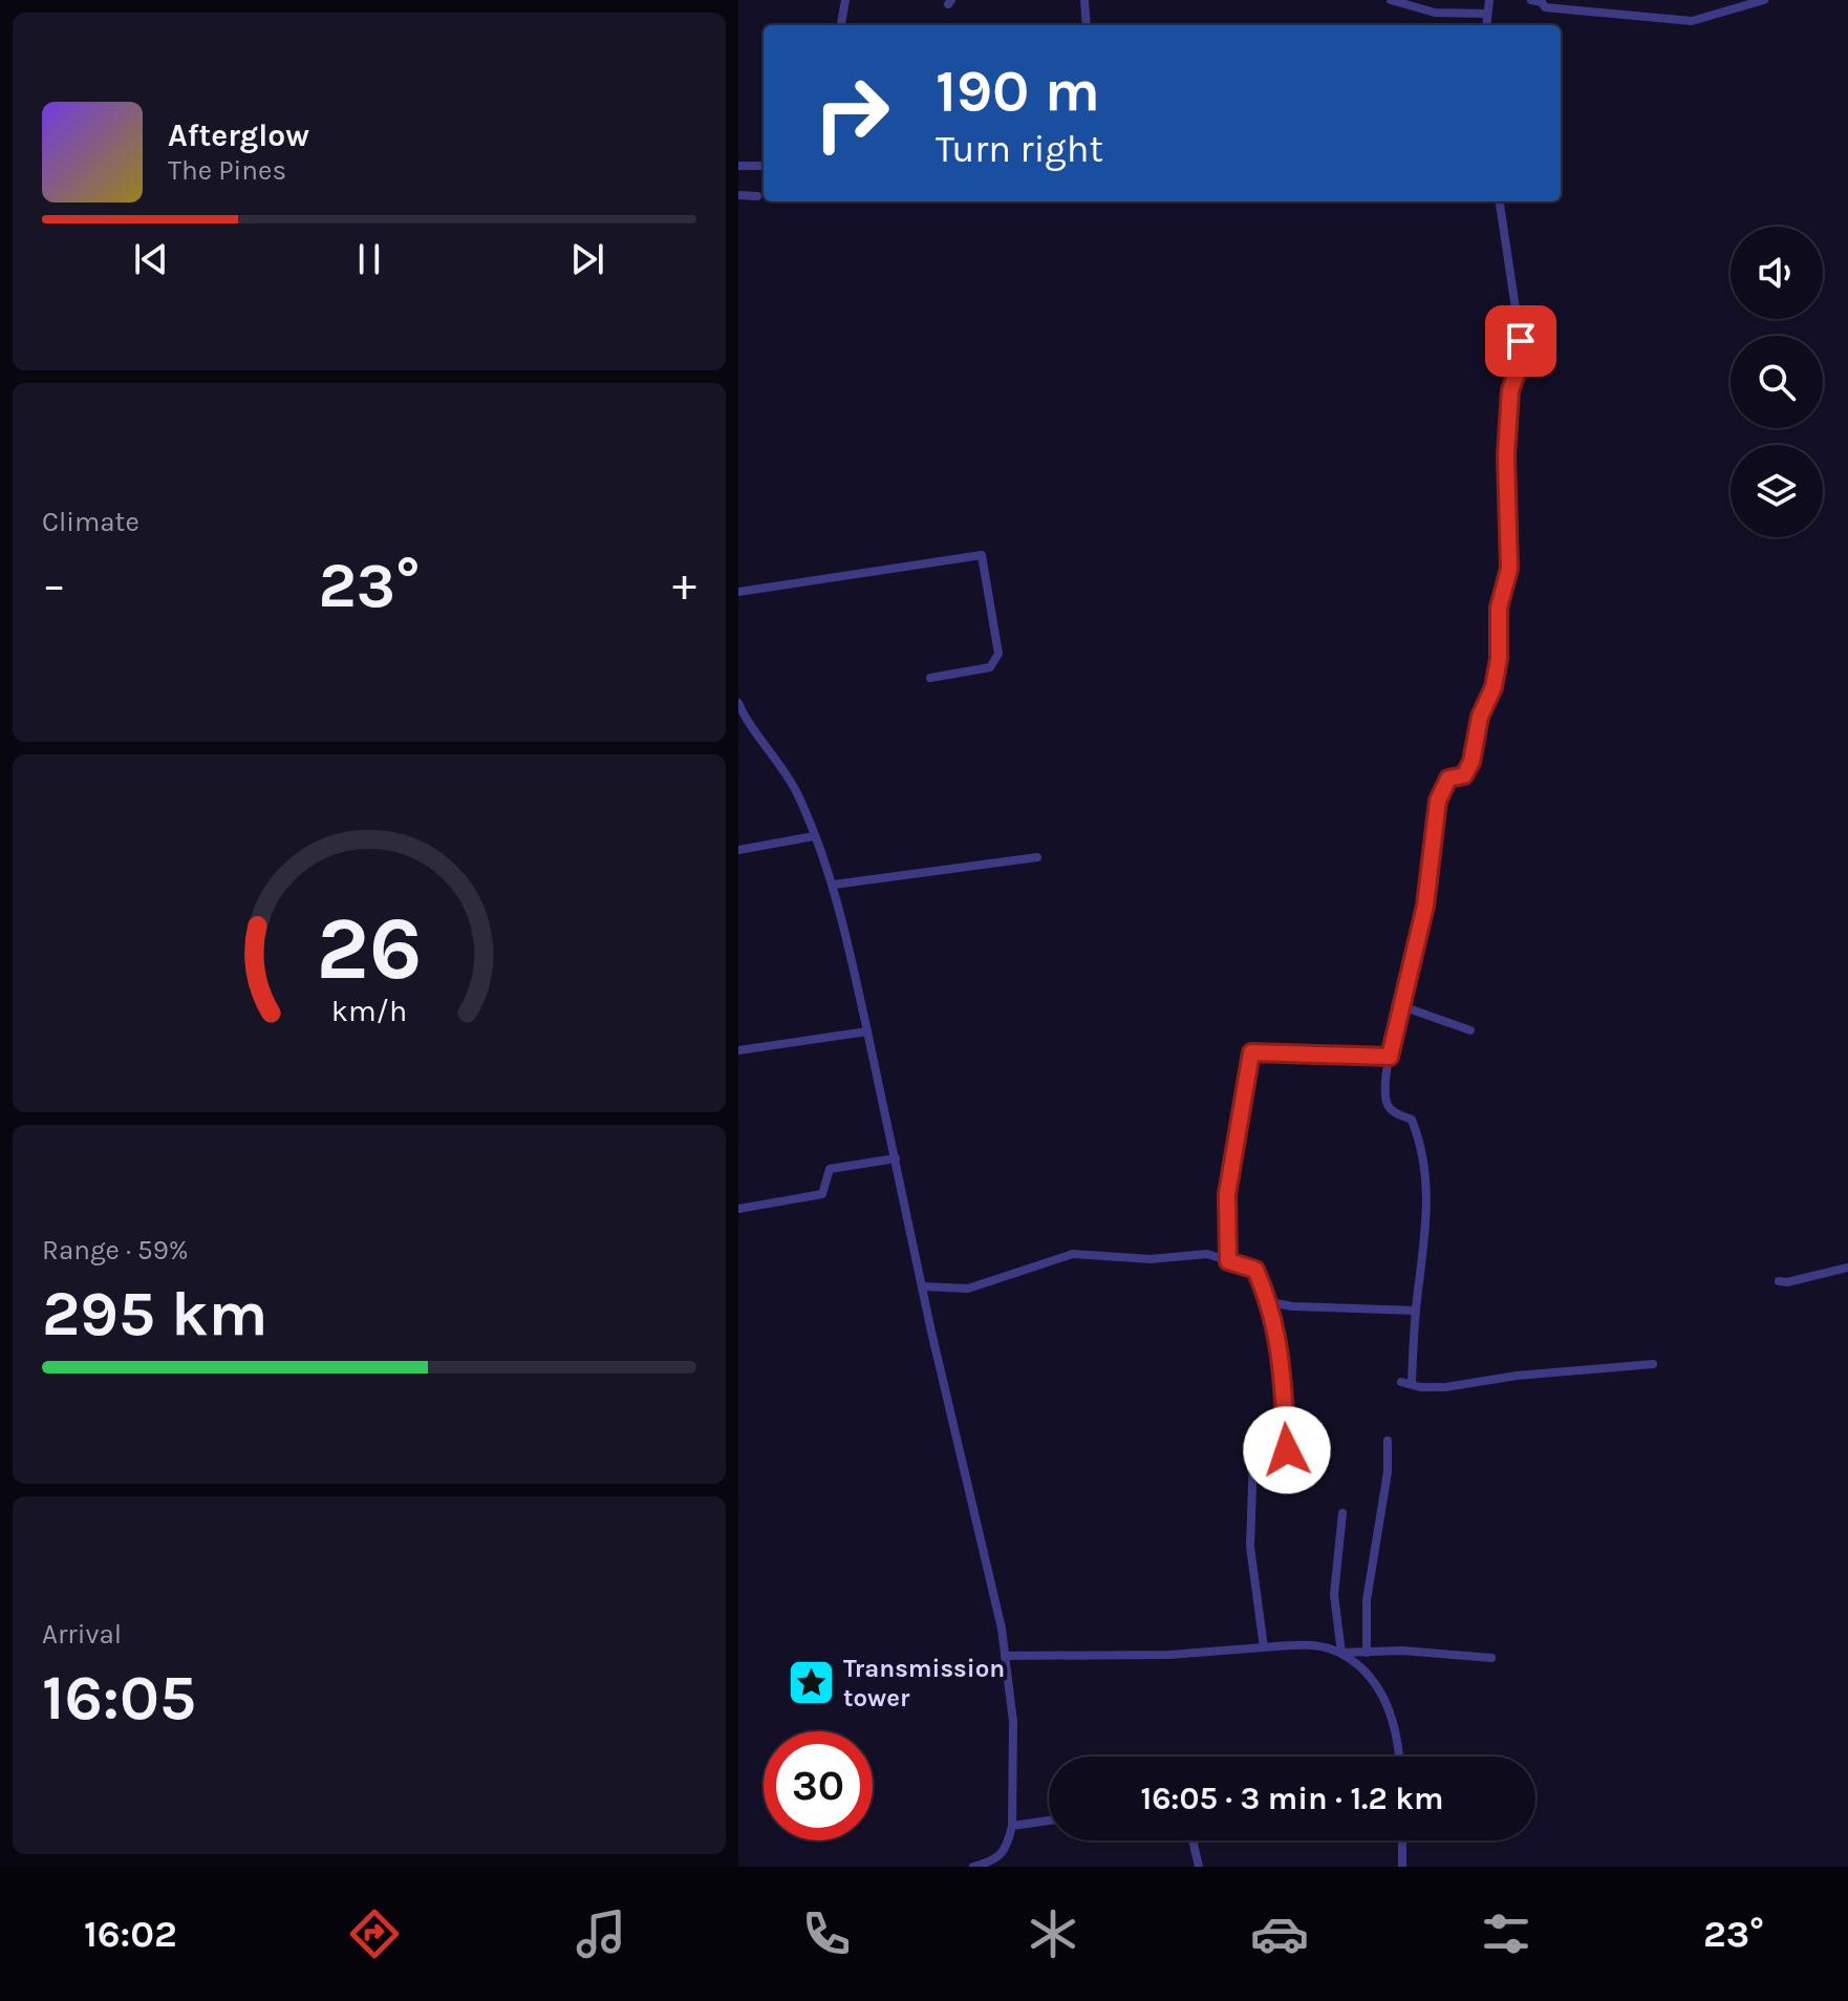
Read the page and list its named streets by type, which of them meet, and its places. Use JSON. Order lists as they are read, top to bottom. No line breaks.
{"places":{"place":["Transmission tower"]},"page":{"turn":["190 m","Turn right"],"song":["Afterglow","The Pines"],"tile":["Climate",["Range · 59%","295 km"],["Arrival","16:05"]],"heat":["−","23°","+"],"limit":"30","trip":"16:05 · 3 min · 1.2 km","tabs":["16:02","23°"],"gauge":["26","km/h"]}}
